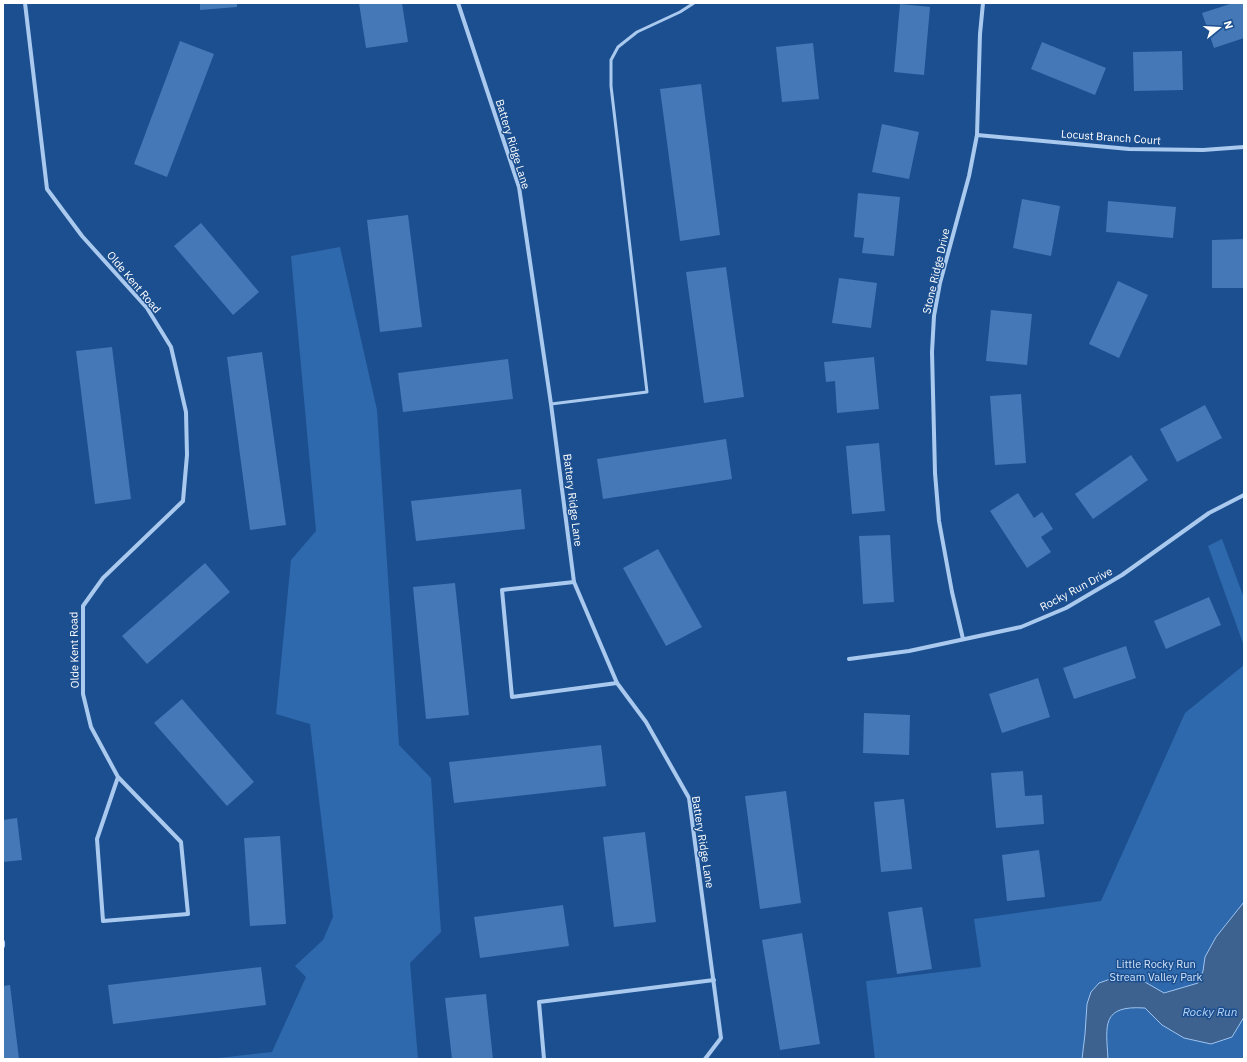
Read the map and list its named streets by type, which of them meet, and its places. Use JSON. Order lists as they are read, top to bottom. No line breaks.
{"streets":{"street":["Locust Branch Court","Battery Ridge Lane","Stone Ridge Drive","Olde Kent Road","Rocky Run Drive"]},"crossings":[["Locust Branch Court","Stone Ridge Drive"],["Stone Ridge Drive","Rocky Run Drive"]],"water":["Rocky Run"],"parks":["Little Rocky Run Stream Valley Park"],"north":"right"}
